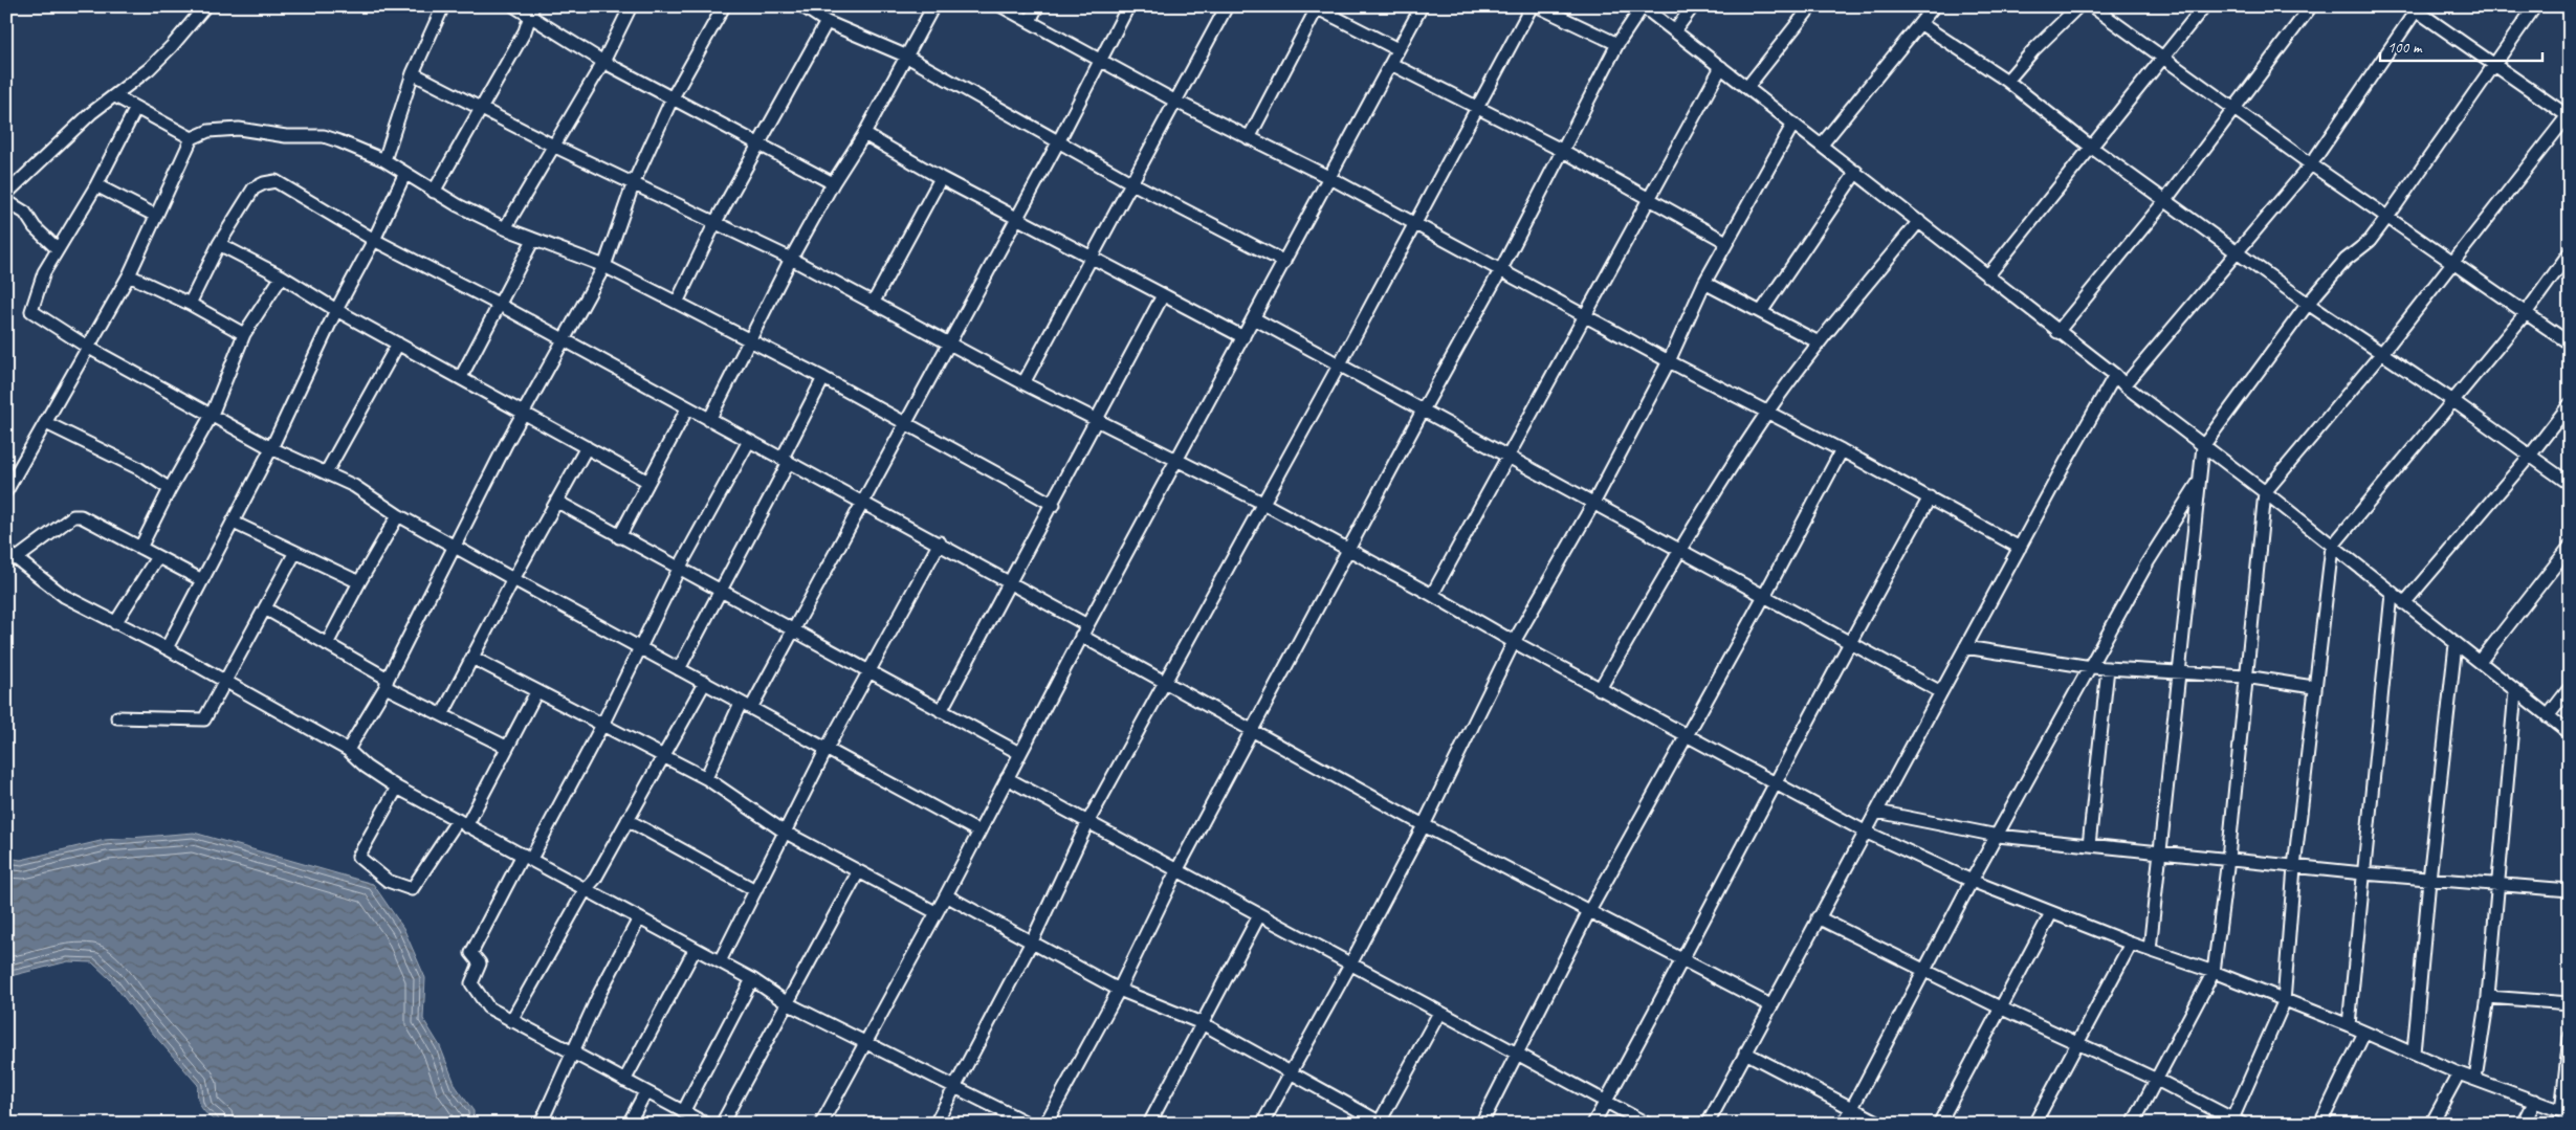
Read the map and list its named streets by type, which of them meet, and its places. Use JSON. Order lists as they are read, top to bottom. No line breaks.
{"scale_bar":"100 m"}
